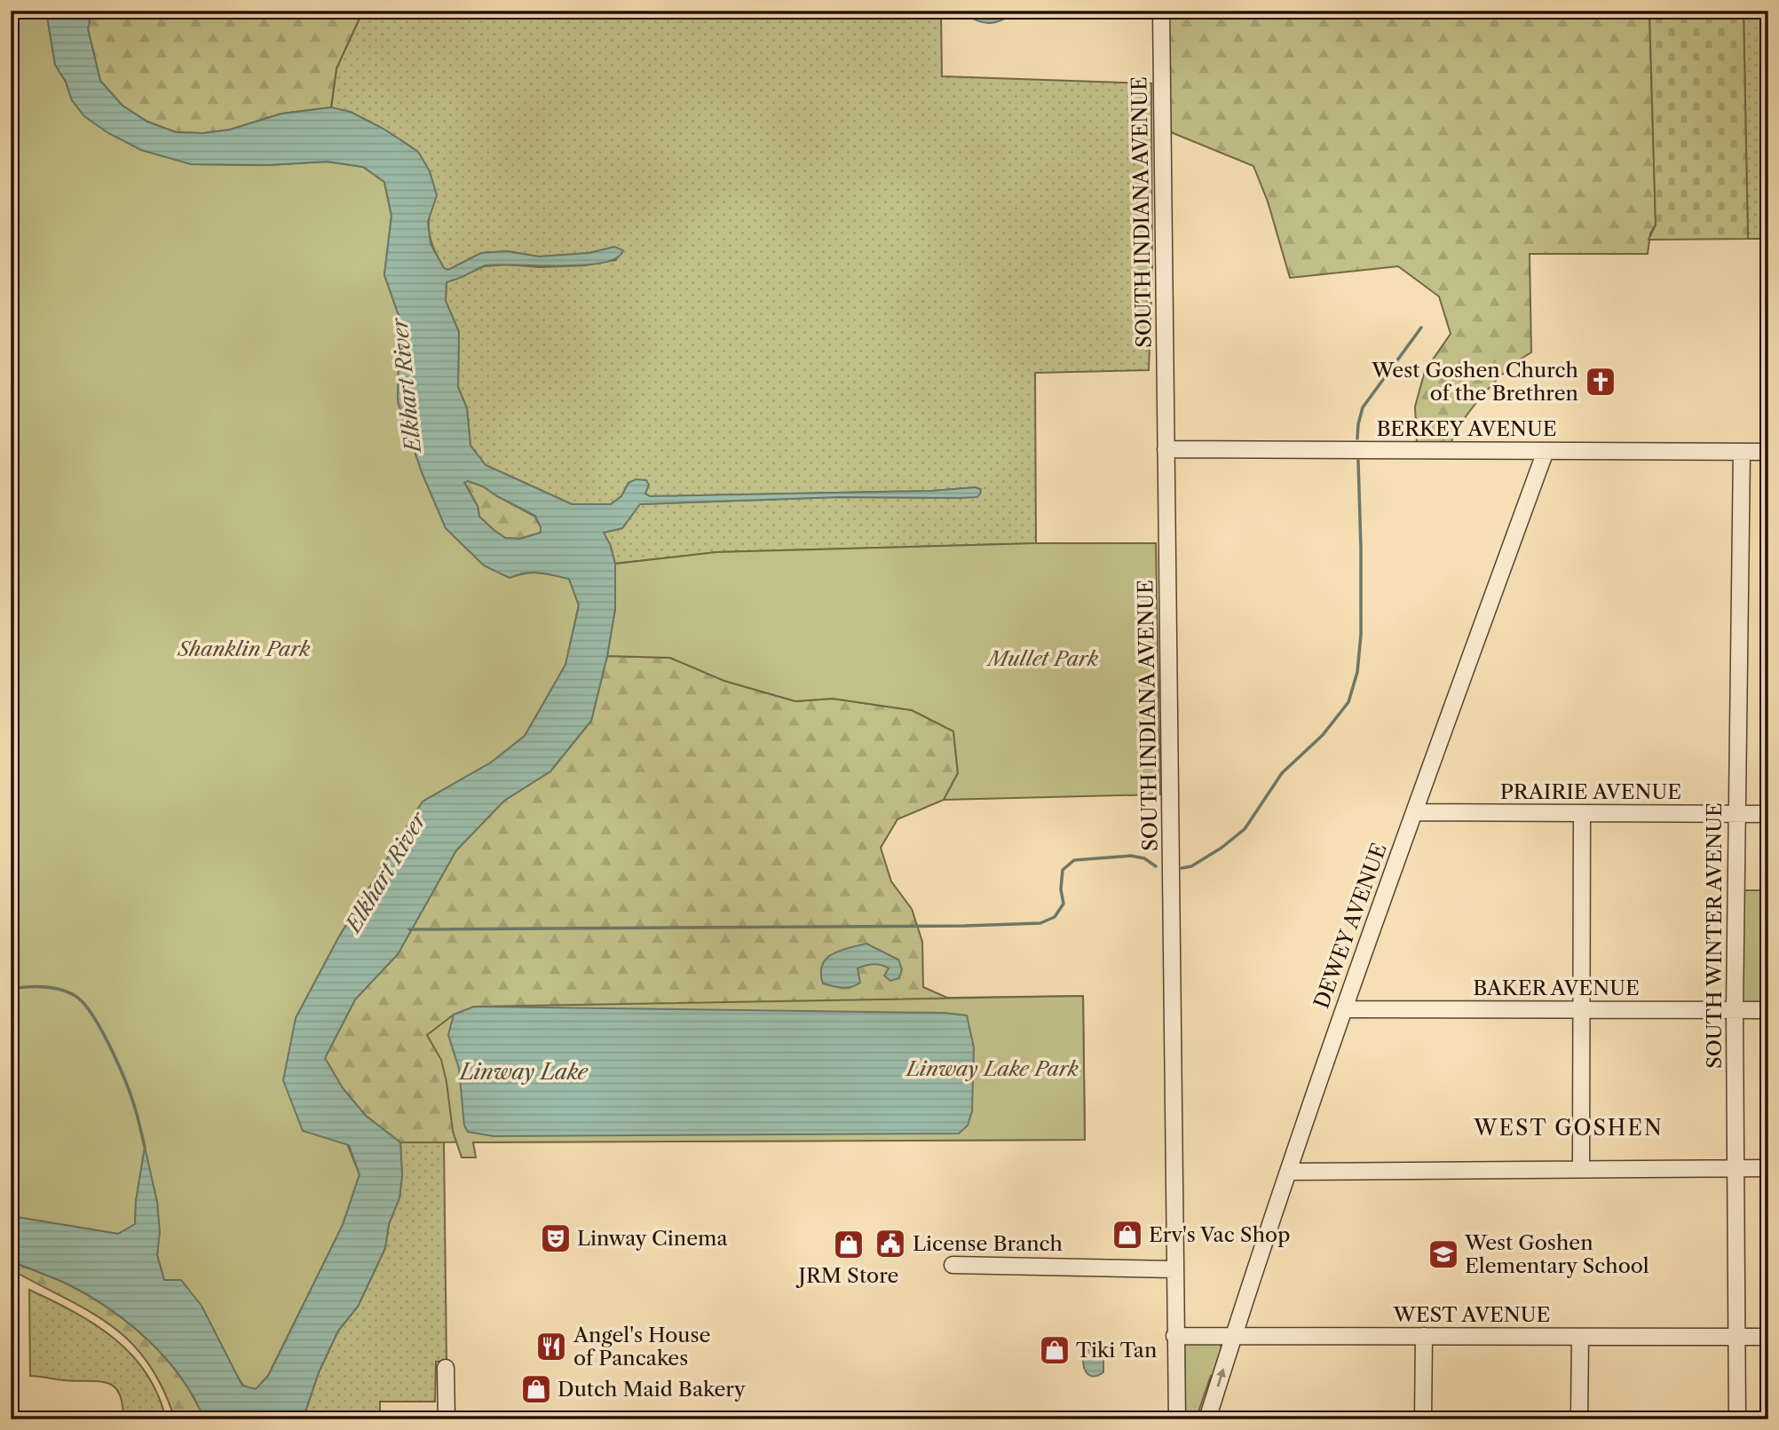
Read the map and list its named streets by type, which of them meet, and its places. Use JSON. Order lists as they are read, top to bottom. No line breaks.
{"streets":{"street":["SOUTH INDIANA AVENUE","BERKEY AVENUE","PRAIRIE AVENUE","DEWEY AVENUE","SOUTH WINTER AVENUE","BAKER AVENUE","WEST AVENUE"]},"crossings":[["SOUTH INDIANA AVENUE","BERKEY AVENUE"],["SOUTH INDIANA AVENUE","WEST AVENUE"],["BERKEY AVENUE","DEWEY AVENUE"],["BERKEY AVENUE","SOUTH WINTER AVENUE"],["PRAIRIE AVENUE","DEWEY AVENUE"],["PRAIRIE AVENUE","SOUTH WINTER AVENUE"],["DEWEY AVENUE","BAKER AVENUE"],["DEWEY AVENUE","WEST AVENUE"],["SOUTH WINTER AVENUE","BAKER AVENUE"],["SOUTH WINTER AVENUE","WEST AVENUE"]],"districts":["WEST GOSHEN"],"water":["Elkhart River","Linway Lake"],"parks":["Shanklin Park","Mullet Park","Linway Lake Park"],"places":{"church":["West Goshen Church of the Brethren"],"shop":["Erv's Vac Shop","JRM Store","Tiki Tan","Dutch Maid Bakery"],"theatre":["Linway Cinema"],"public building":["License Branch"],"school or university":["West Goshen Elementary School"],"restaurant":["Angel's House of Pancakes"]}}
